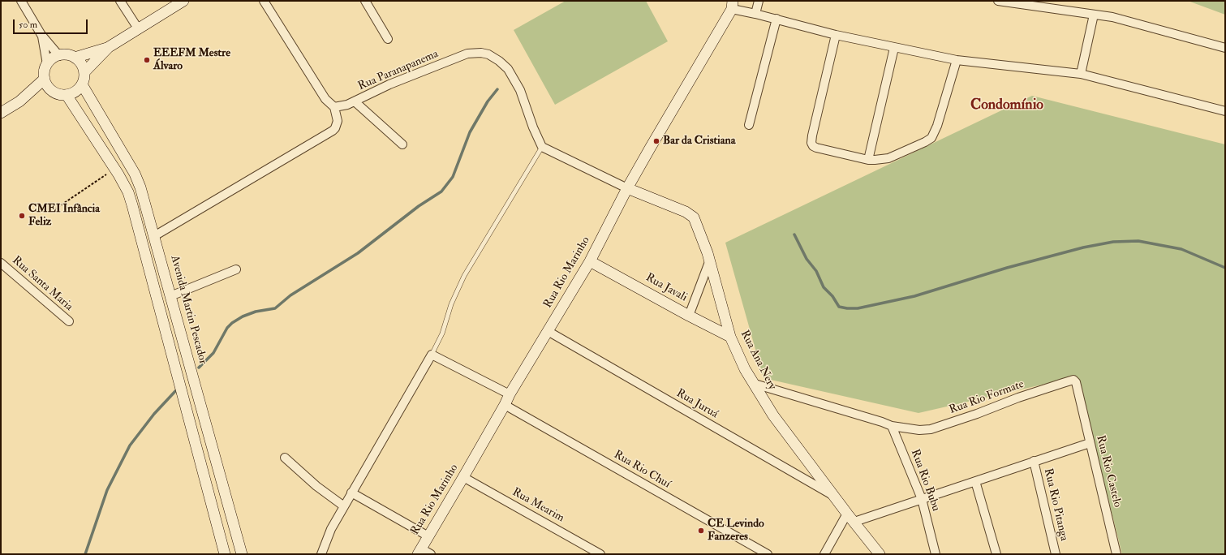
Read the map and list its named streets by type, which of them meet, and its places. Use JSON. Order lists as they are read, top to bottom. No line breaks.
{"streets":{"street":["Rua Paranapanema","Rua Rio Marinho","Rua Santa Maria","Rua Javali","Avenida Martin Pescador","Rua Ana Nery","Rua Rio Formate","Rua Juruá","Rua Rio Chuí","Rua Rio Castelo","Rua Rio Bubu","Rua Rio Pitanga","Rua Mearim"]},"crossings":[["Rua Rio Marinho","Rua Javali"],["Rua Rio Marinho","Rua Ana Nery"],["Rua Rio Marinho","Rua Juruá"],["Rua Rio Marinho","Rua Rio Chuí"],["Rua Rio Marinho","Rua Mearim"],["Rua Javali","Rua Ana Nery"],["Rua Ana Nery","Rua Juruá"],["Rua Rio Formate","Rua Rio Castelo"],["Rua Rio Formate","Rua Rio Bubu"]],"districts":["Condomínio"],"places":["EEEFM Mestre Álvaro","Bar da Cristiana","CMEI Infância Feliz","CE Levindo Fanzeres"],"scale_bar":"50 m"}
